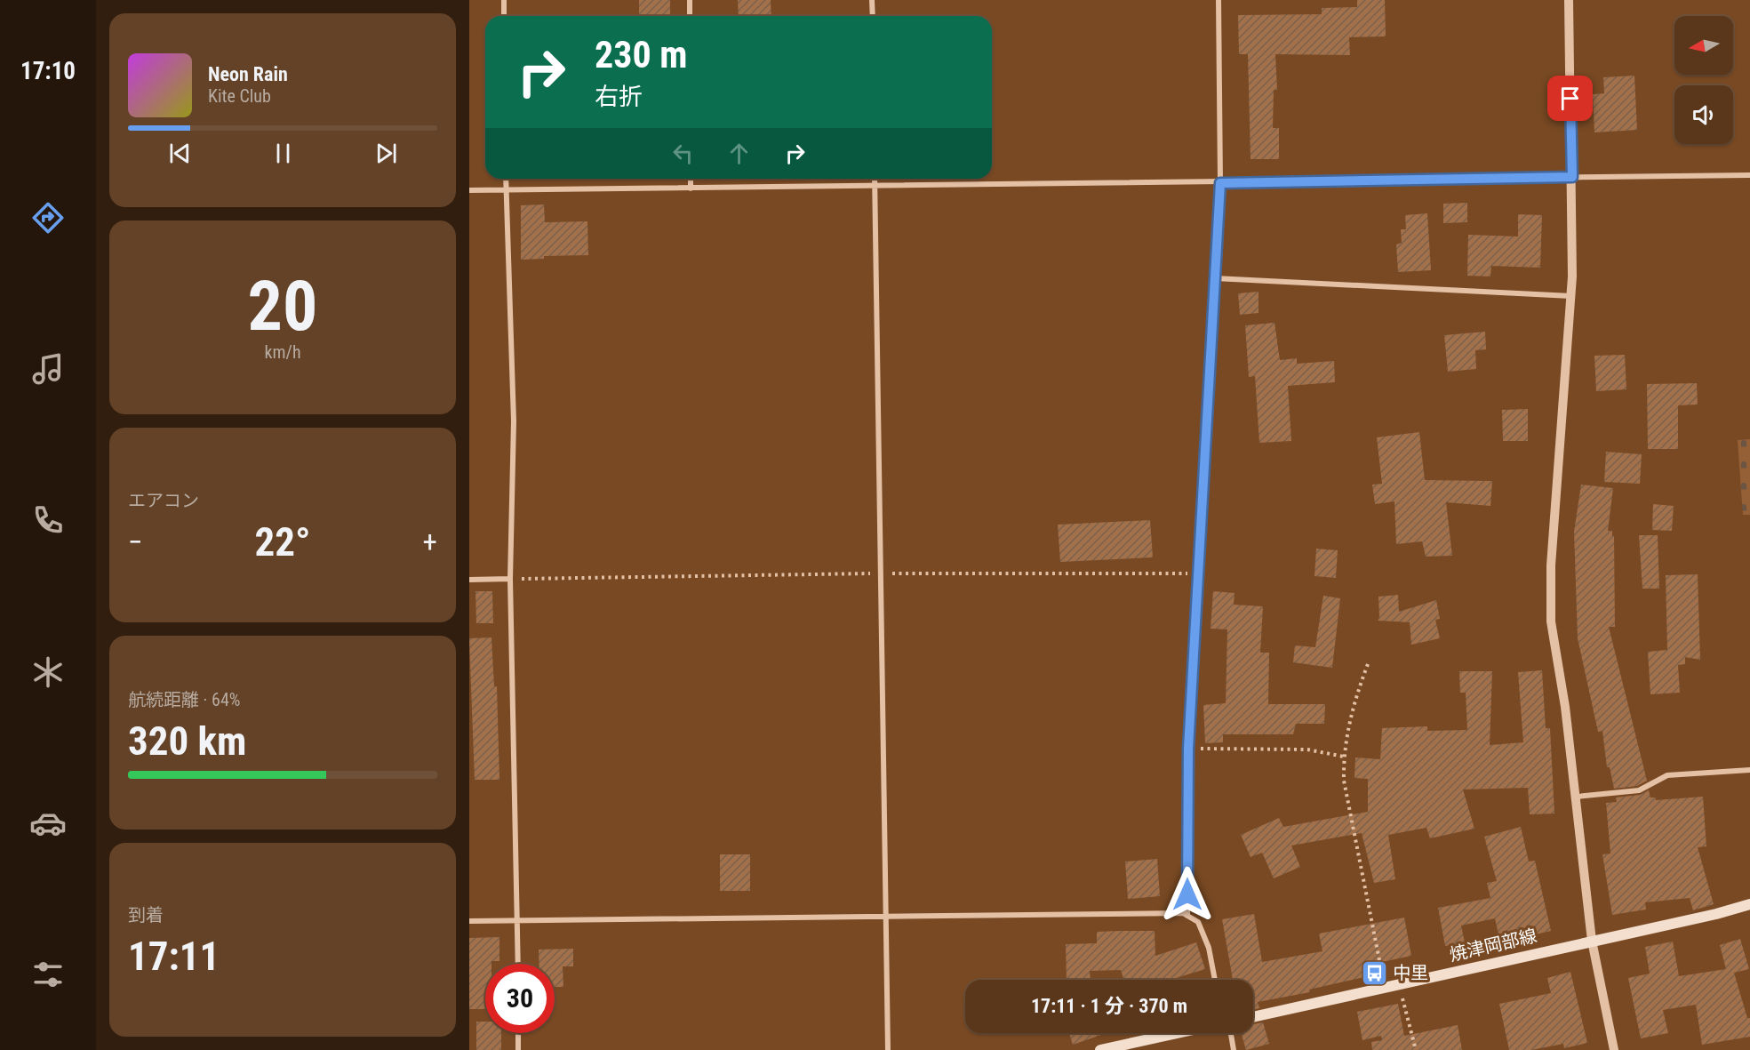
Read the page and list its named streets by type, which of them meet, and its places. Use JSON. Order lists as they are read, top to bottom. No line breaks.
{"streets":{"main road":["焼津岡部線"]},"places":{"bus stop":["中里"]},"north":"left","page":{"tabs":"17:10","turn":["230 m","右折"],"song":["Neon Rain","Kite Club"],"tile":[["20","km/h"],"エアコン",["航続距離 · 64%","320 km"],["到着","17:11"]],"heat":["−","22°","+"],"limit":"30","trip":"17:11 · 1 分 · 370 m"}}
